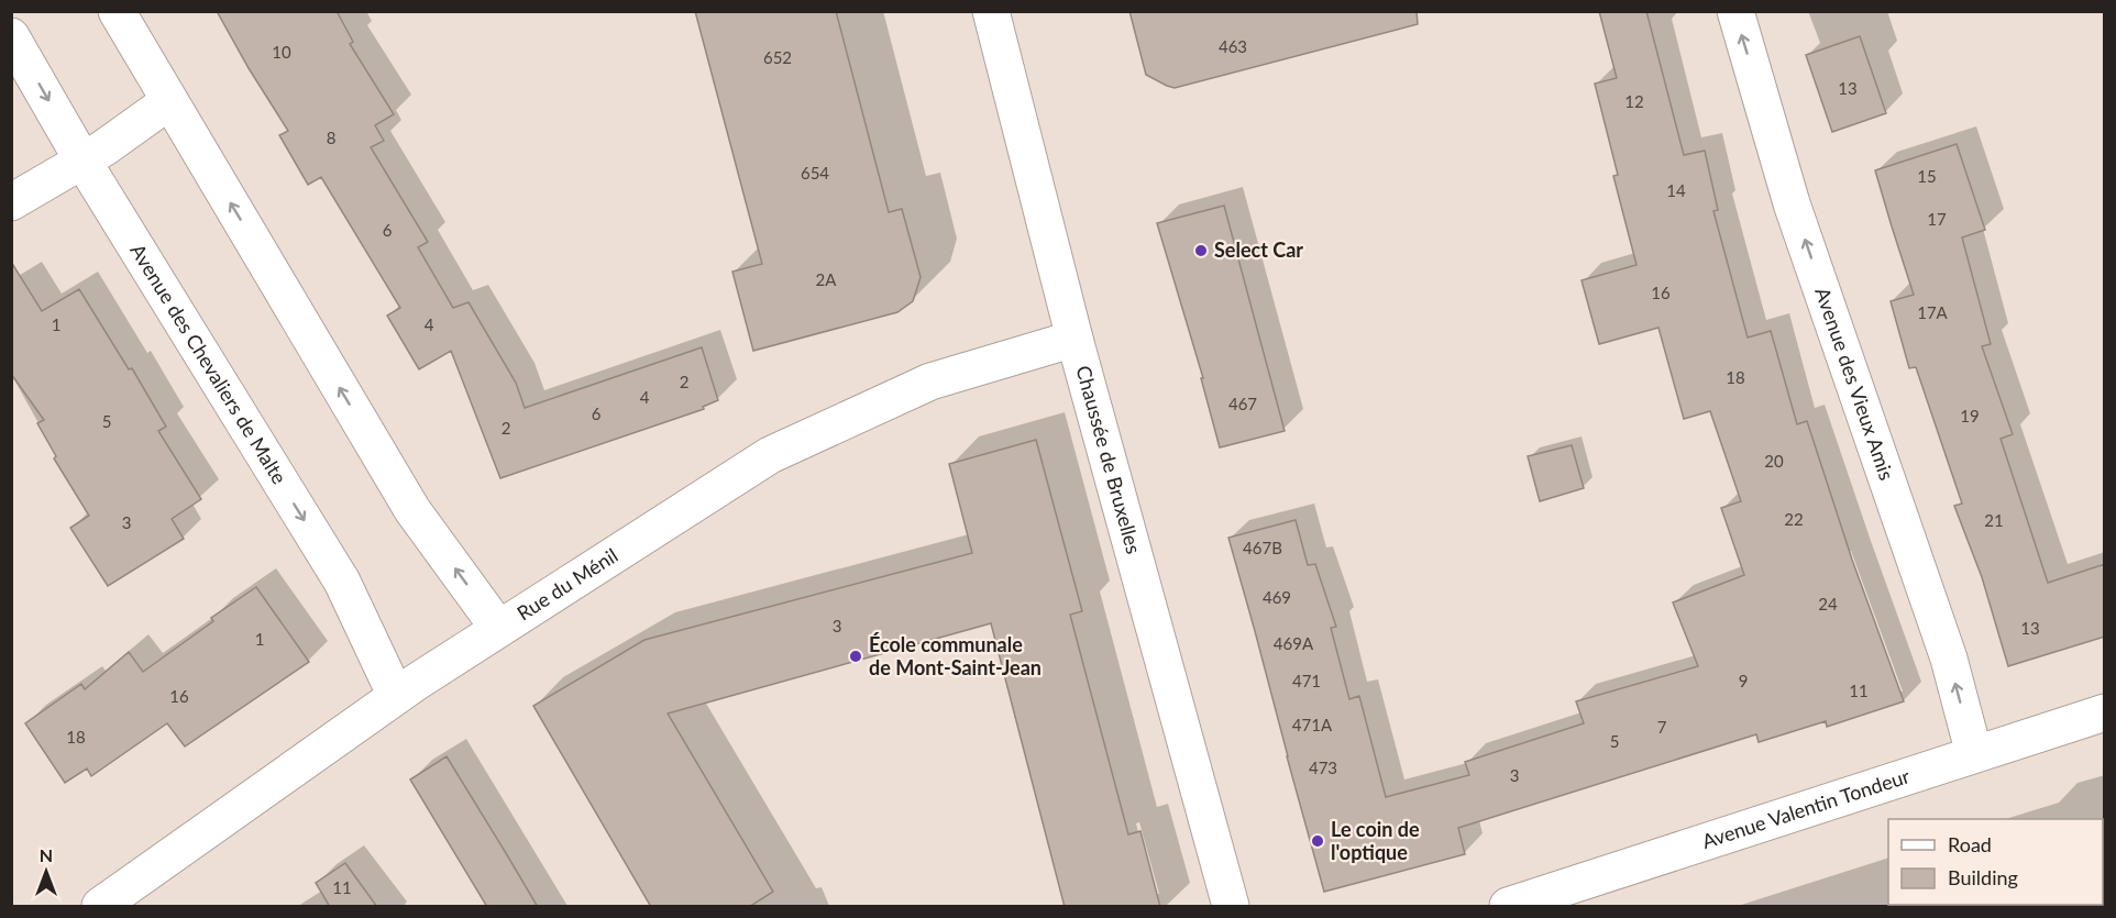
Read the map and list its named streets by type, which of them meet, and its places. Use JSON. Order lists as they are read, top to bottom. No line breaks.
{"streets":{"street":["Avenue des Chevaliers de Malte","Avenue des Vieux Amis","Chaussée de Bruxelles","Rue du Ménil","Avenue Valentin Tondeur"]},"crossings":[["Avenue des Chevaliers de Malte","Rue du Ménil"],["Avenue des Vieux Amis","Avenue Valentin Tondeur"],["Chaussée de Bruxelles","Rue du Ménil"]],"one_way":["Avenue des Vieux Amis"],"places":["Select Car","École communale de Mont-Saint-Jean","Le coin de l'optique"],"house_numbers":["463","10","652","13","12","8","654","15","14","17","6","2A","16","17A","1","4","18","2","4","467","6","19","5","2","20","22","21","3","467B","469","24","3","13","1","469A","471","9","11","16","471A","7","18","5","473","3","11"],"legend":["Road","Building"],"north":"top"}
